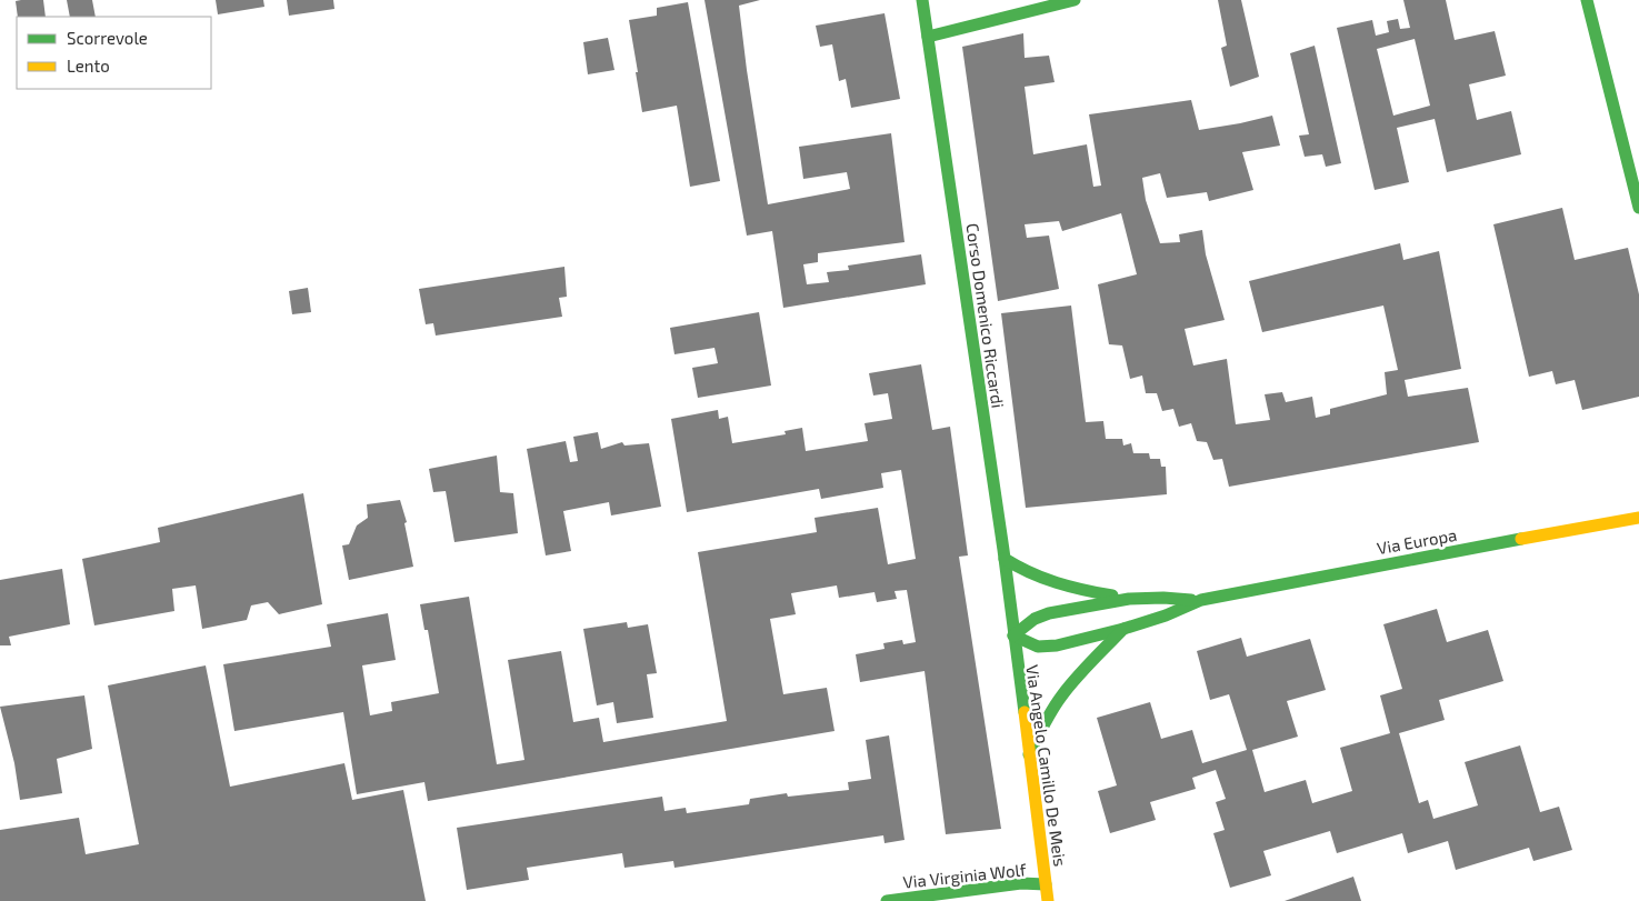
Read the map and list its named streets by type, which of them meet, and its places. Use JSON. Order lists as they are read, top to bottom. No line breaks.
{"streets":{"main road":["Corso Domenico Riccardi","Via Europa","Via Angelo Camillo De Meis","Via Virginia Wolf"]},"crossings":[["Corso Domenico Riccardi","Via Europa"],["Corso Domenico Riccardi","Via Angelo Camillo De Meis"],["Via Europa","Via Angelo Camillo De Meis"],["Via Angelo Camillo De Meis","Via Virginia Wolf"]],"legend":["Scorrevole","Lento"]}
